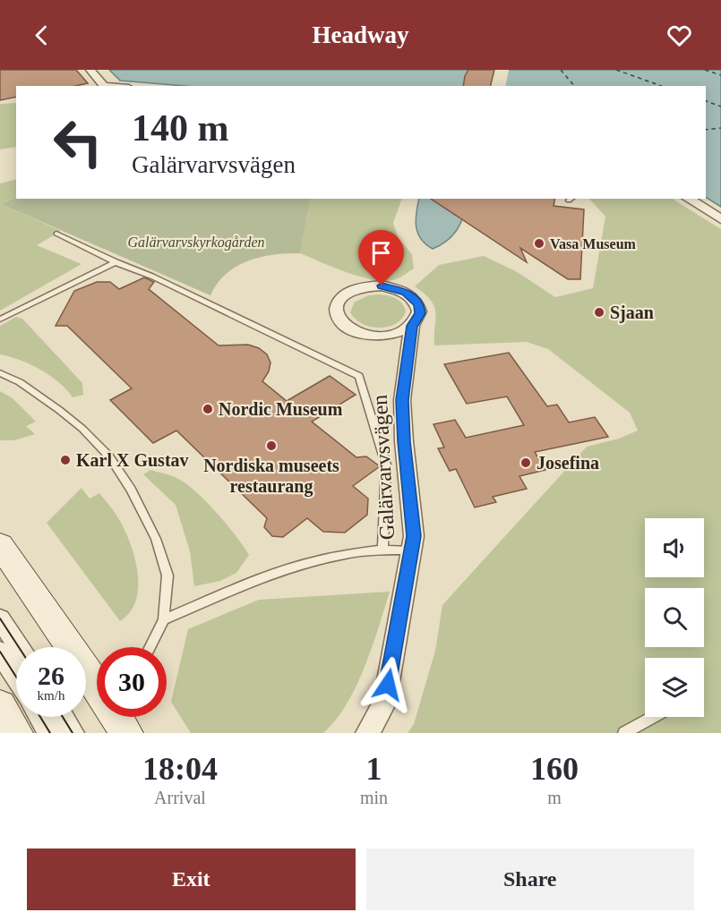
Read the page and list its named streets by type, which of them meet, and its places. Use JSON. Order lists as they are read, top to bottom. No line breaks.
{"streets":{"street":["Galärvarvsvägen"]},"parks":["Galärvarvskyrkogården"],"places":["Vasa Museum","Sjaan","Nordic Museum","Nordiska museets restaurang","Karl X Gustav","Josefina"],"page":{"header":"Headway","turn":["140 m","Galärvarvsvägen"],"speed":"26 km/h","limit":"30","eta":["18:04","Arrival","1","min","160","m"],"buttons":["Exit","Share"]}}
